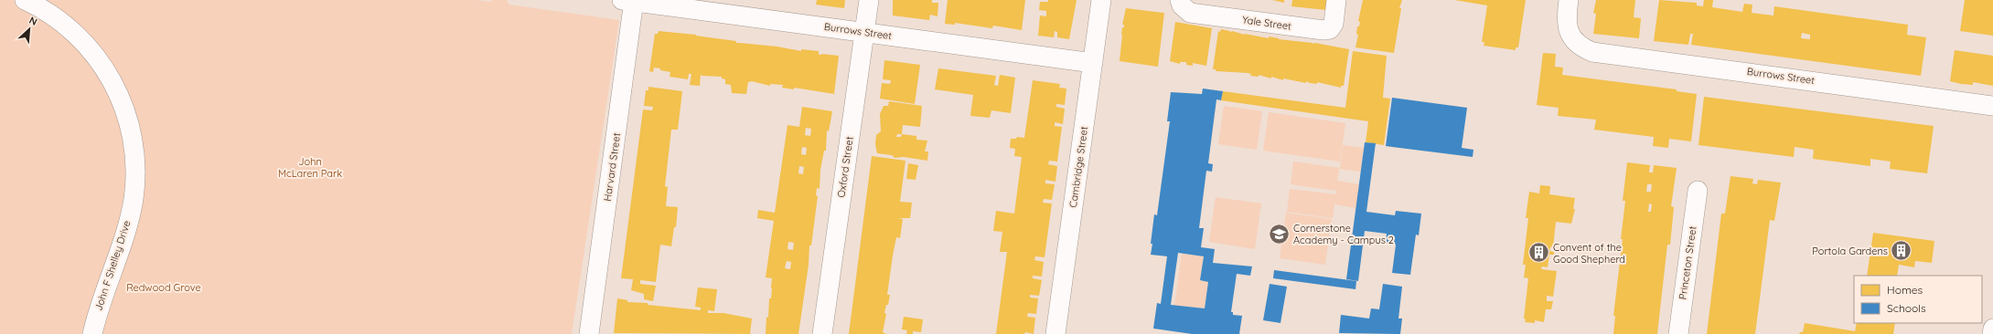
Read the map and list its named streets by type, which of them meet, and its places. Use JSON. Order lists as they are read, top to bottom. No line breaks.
{"streets":{"street":["Yale Street","Burrows Street","Harvard Street","Oxford Street","Cambridge Street","Princeton Street","John F Shelley Drive"]},"crossings":[["Burrows Street","Harvard Street"],["Burrows Street","Oxford Street"],["Burrows Street","Cambridge Street"]],"parks":["John McLaren Park","Redwood Grove"],"places":{"school or university":["Cornerstone Academy - Campus 2"],"building":["Portola Gardens","Convent of the Good Shepherd"]},"legend":["Homes","Schools"],"north":"top right"}
